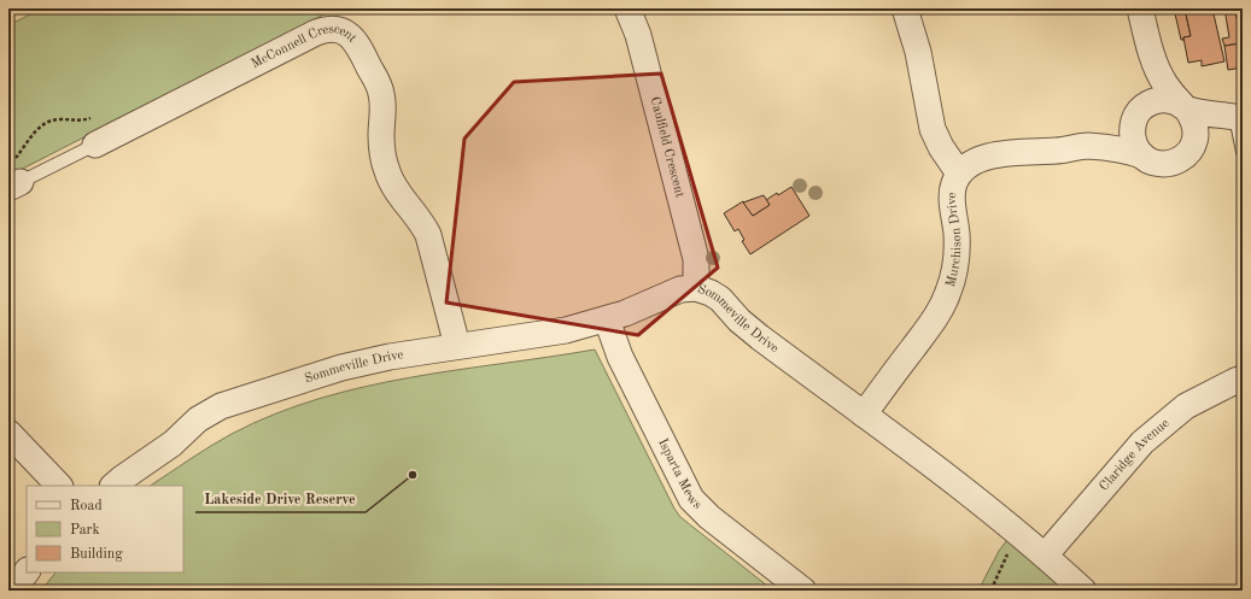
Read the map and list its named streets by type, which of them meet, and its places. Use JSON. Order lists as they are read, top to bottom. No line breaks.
{"streets":{"street":["McConnell Crescent","Caulfield Crescent","Murchison Drive","Sommeville Drive","Claridge Avenue","Isparta Mews"]},"crossings":[["McConnell Crescent","Sommeville Drive"],["Caulfield Crescent","Sommeville Drive"],["Murchison Drive","Sommeville Drive"],["Sommeville Drive","Claridge Avenue"],["Sommeville Drive","Isparta Mews"]],"places":["Lakeside Drive Reserve"],"legend":["Road","Park","Building"]}
